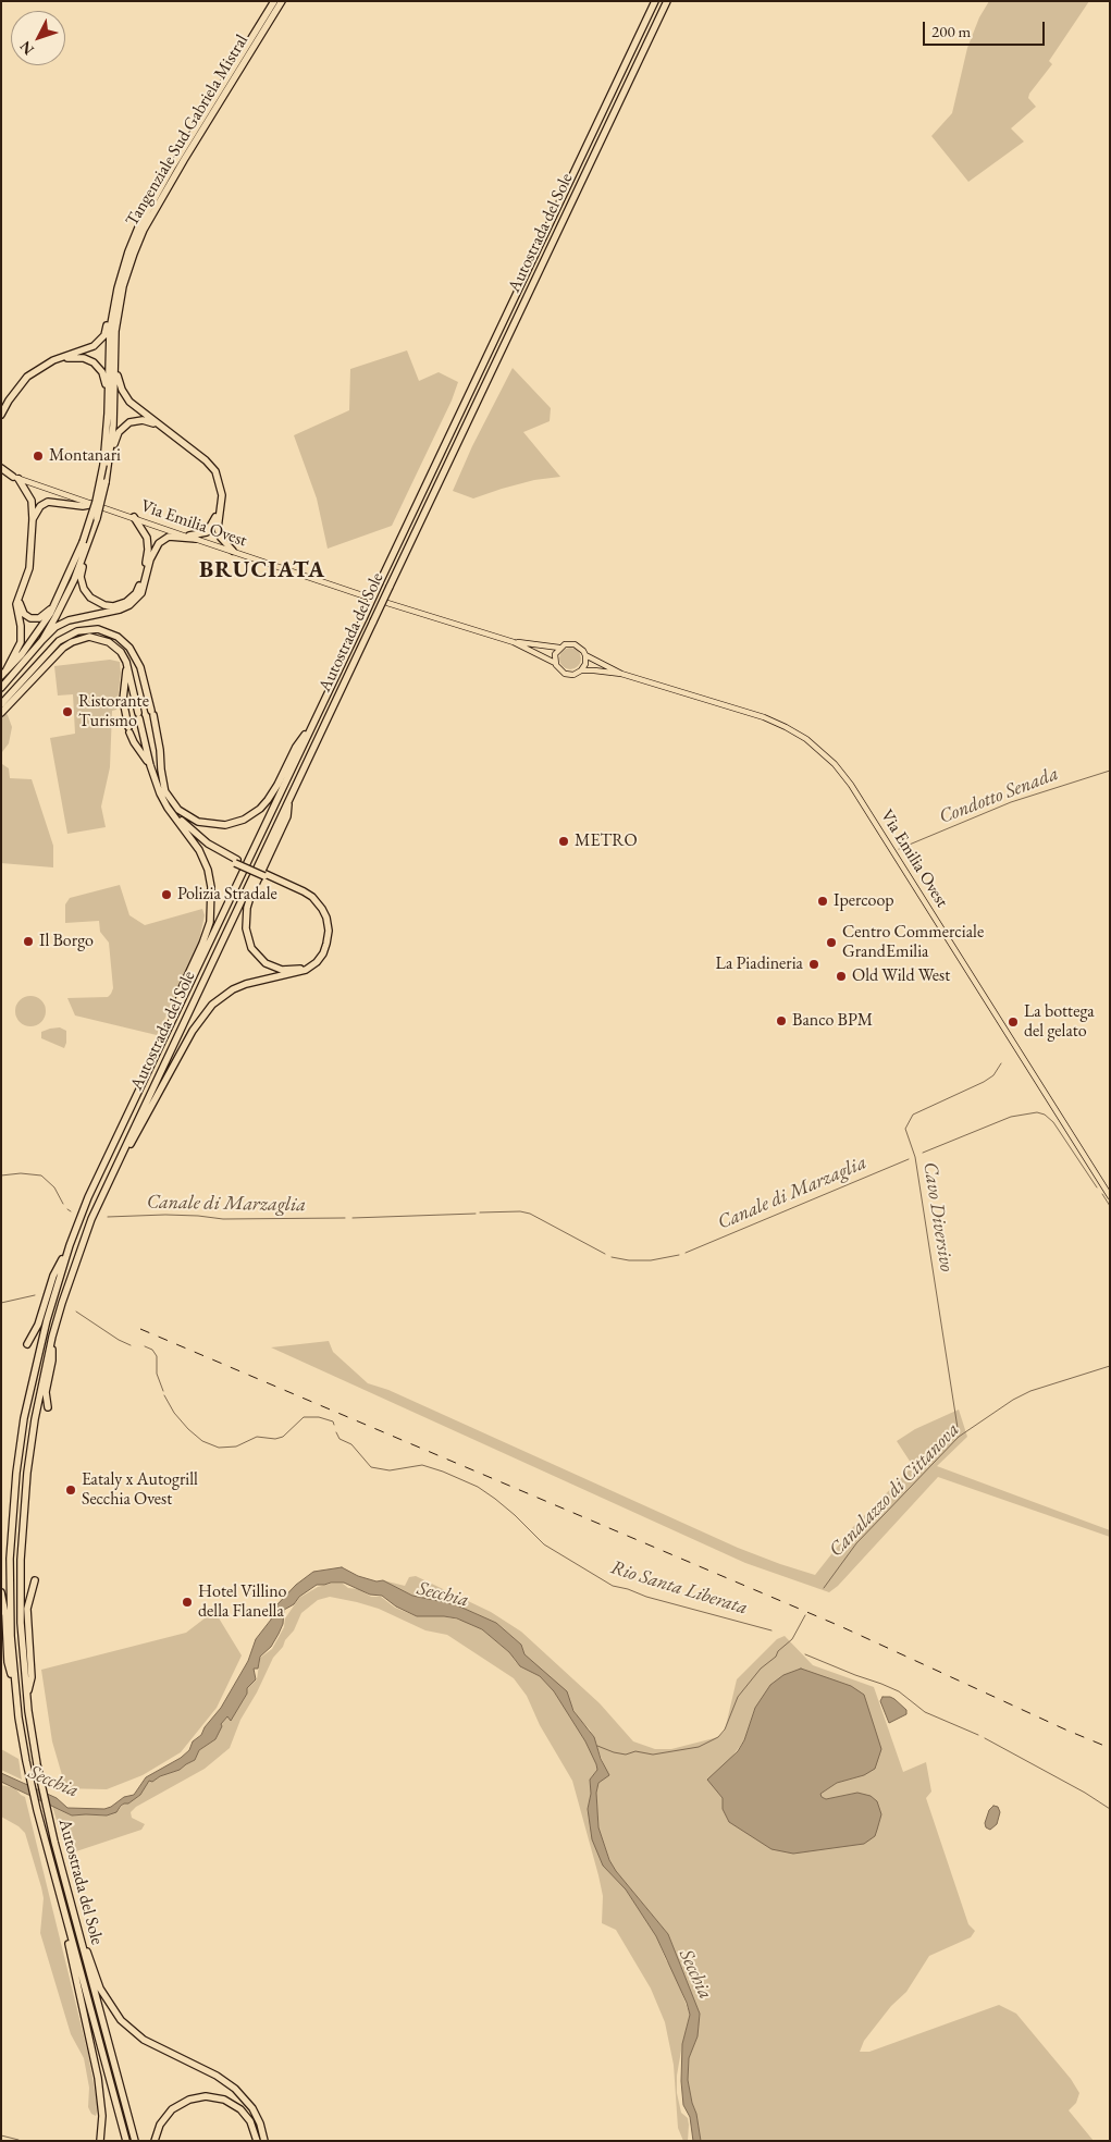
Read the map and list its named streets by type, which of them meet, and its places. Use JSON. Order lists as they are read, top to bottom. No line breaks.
{"streets":{"highway":["Tangenziale Sud Gabriela Mistral","Autostrada del Sole"],"main road":["Via Emilia Ovest"]},"districts":["BRUCIATA"],"water":["Condotto Senada","Canale di Marzaglia","Cavo Diversivo","Canalazzo di Cittanova","Rio Santa Liberata","Secchia"],"places":["Montanari","Ristorante Turismo","METRO","Polizia Stradale","Ipercoop","Il Borgo","Centro Commerciale GrandEmilia","La Piadineria","Old Wild West","Banco BPM","La bottega del gelato","Eataly x Autogrill Secchia Ovest","Hotel Villino della Flanella"],"scale_bar":"200 m","north":"bottom left"}
